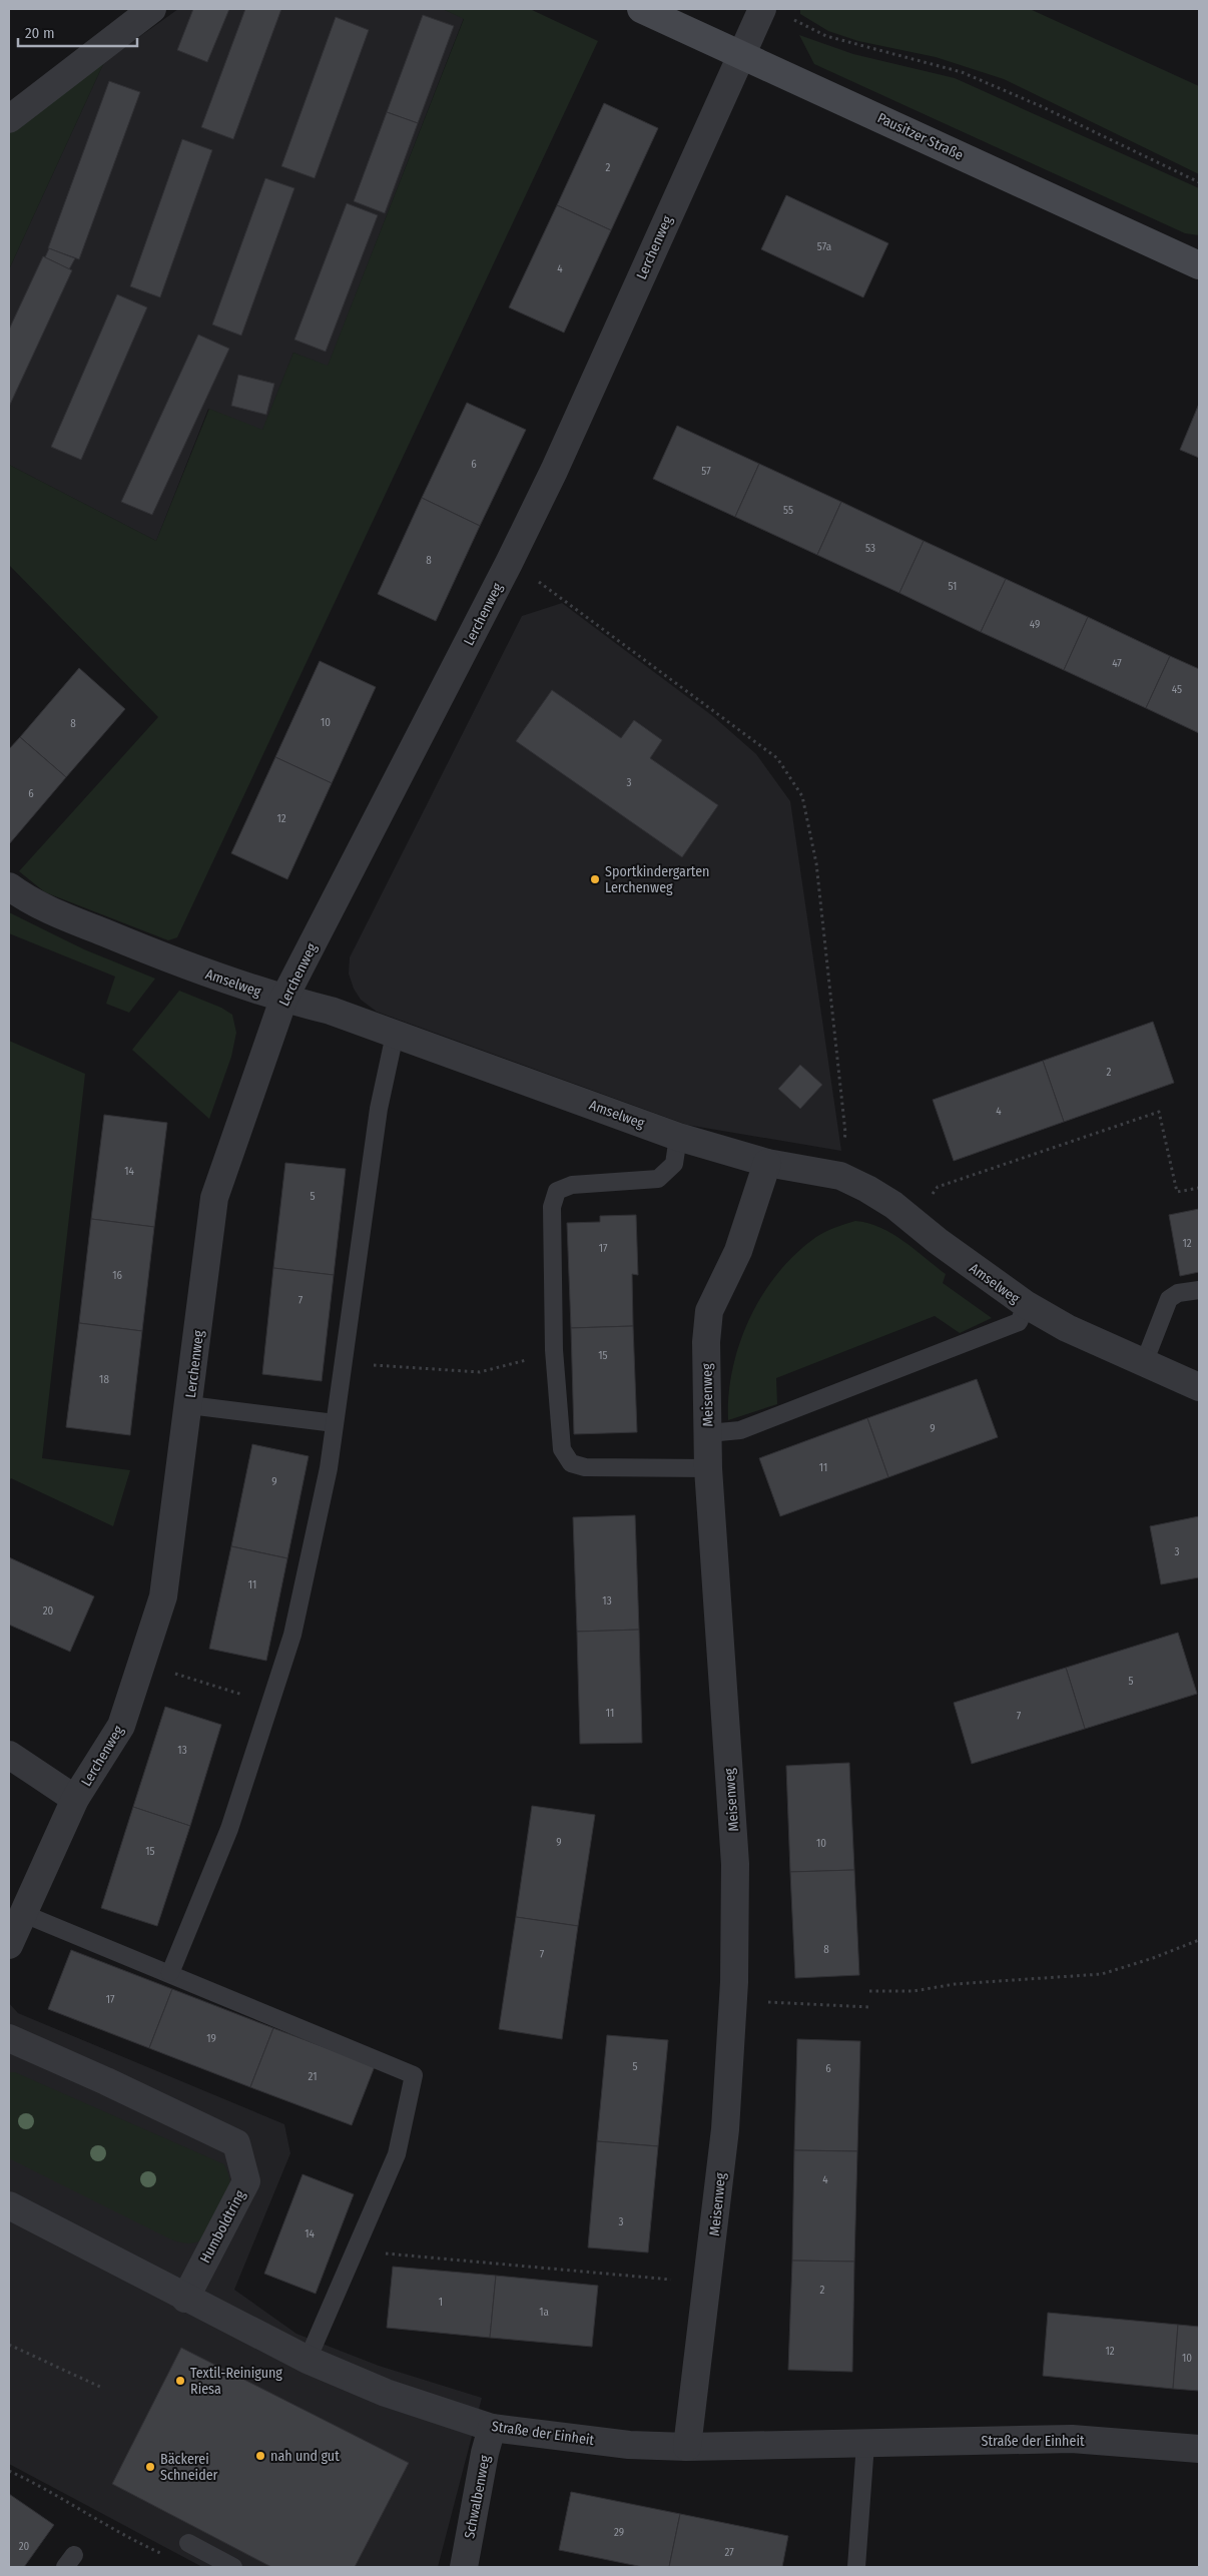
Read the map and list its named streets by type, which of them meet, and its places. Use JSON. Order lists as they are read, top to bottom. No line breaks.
{"streets":{"street":["Pausitzer Straße","Lerchenweg","Amselweg","Meisenweg","Humboldtring","Straße der Einheit","Schwalbenweg"]},"crossings":[["Pausitzer Straße","Lerchenweg"],["Lerchenweg","Amselweg"],["Amselweg","Meisenweg"],["Meisenweg","Straße der Einheit"],["Humboldtring","Straße der Einheit"],["Straße der Einheit","Schwalbenweg"]],"places":["Sportkindergarten Lerchenweg","Textil-Reinigung Riesa","nah und gut","Bäckerei Schneider"],"house_numbers":["2","57a","4","6","57","55","53","8","51","49","47","45","10","8","3","6","12","2","4","14","5","12","17","16","7","15","18","9","11","9","3","11","13","20","5","11","7","13","9","10","15","8","7","17","19","5","6","21","4","3","14","2","1","1a","12","10","29","20","27"],"scale_bar":"20 m"}
